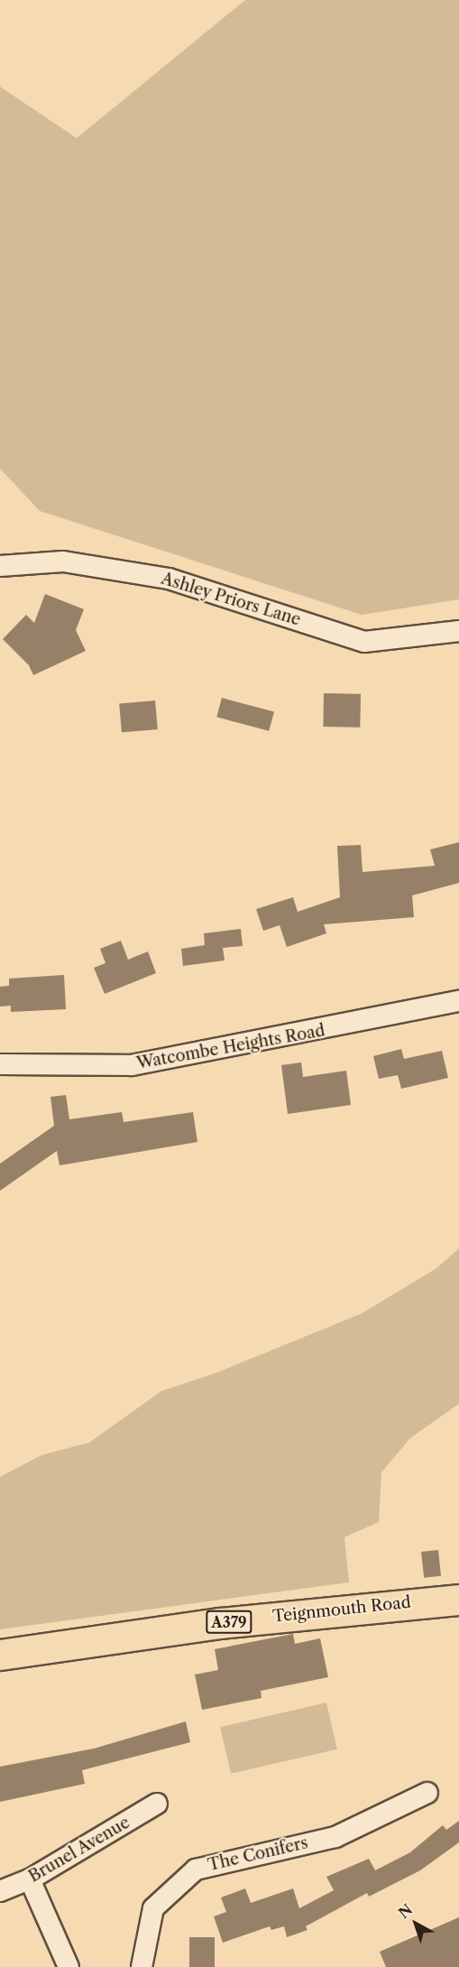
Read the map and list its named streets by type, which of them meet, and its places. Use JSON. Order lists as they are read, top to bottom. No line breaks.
{"streets":{"main road":["Teignmouth Road","A379"],"street":["Ashley Priors Lane","Watcombe Heights Road","Brunel Avenue","The Conifers"]},"north":"top left"}
